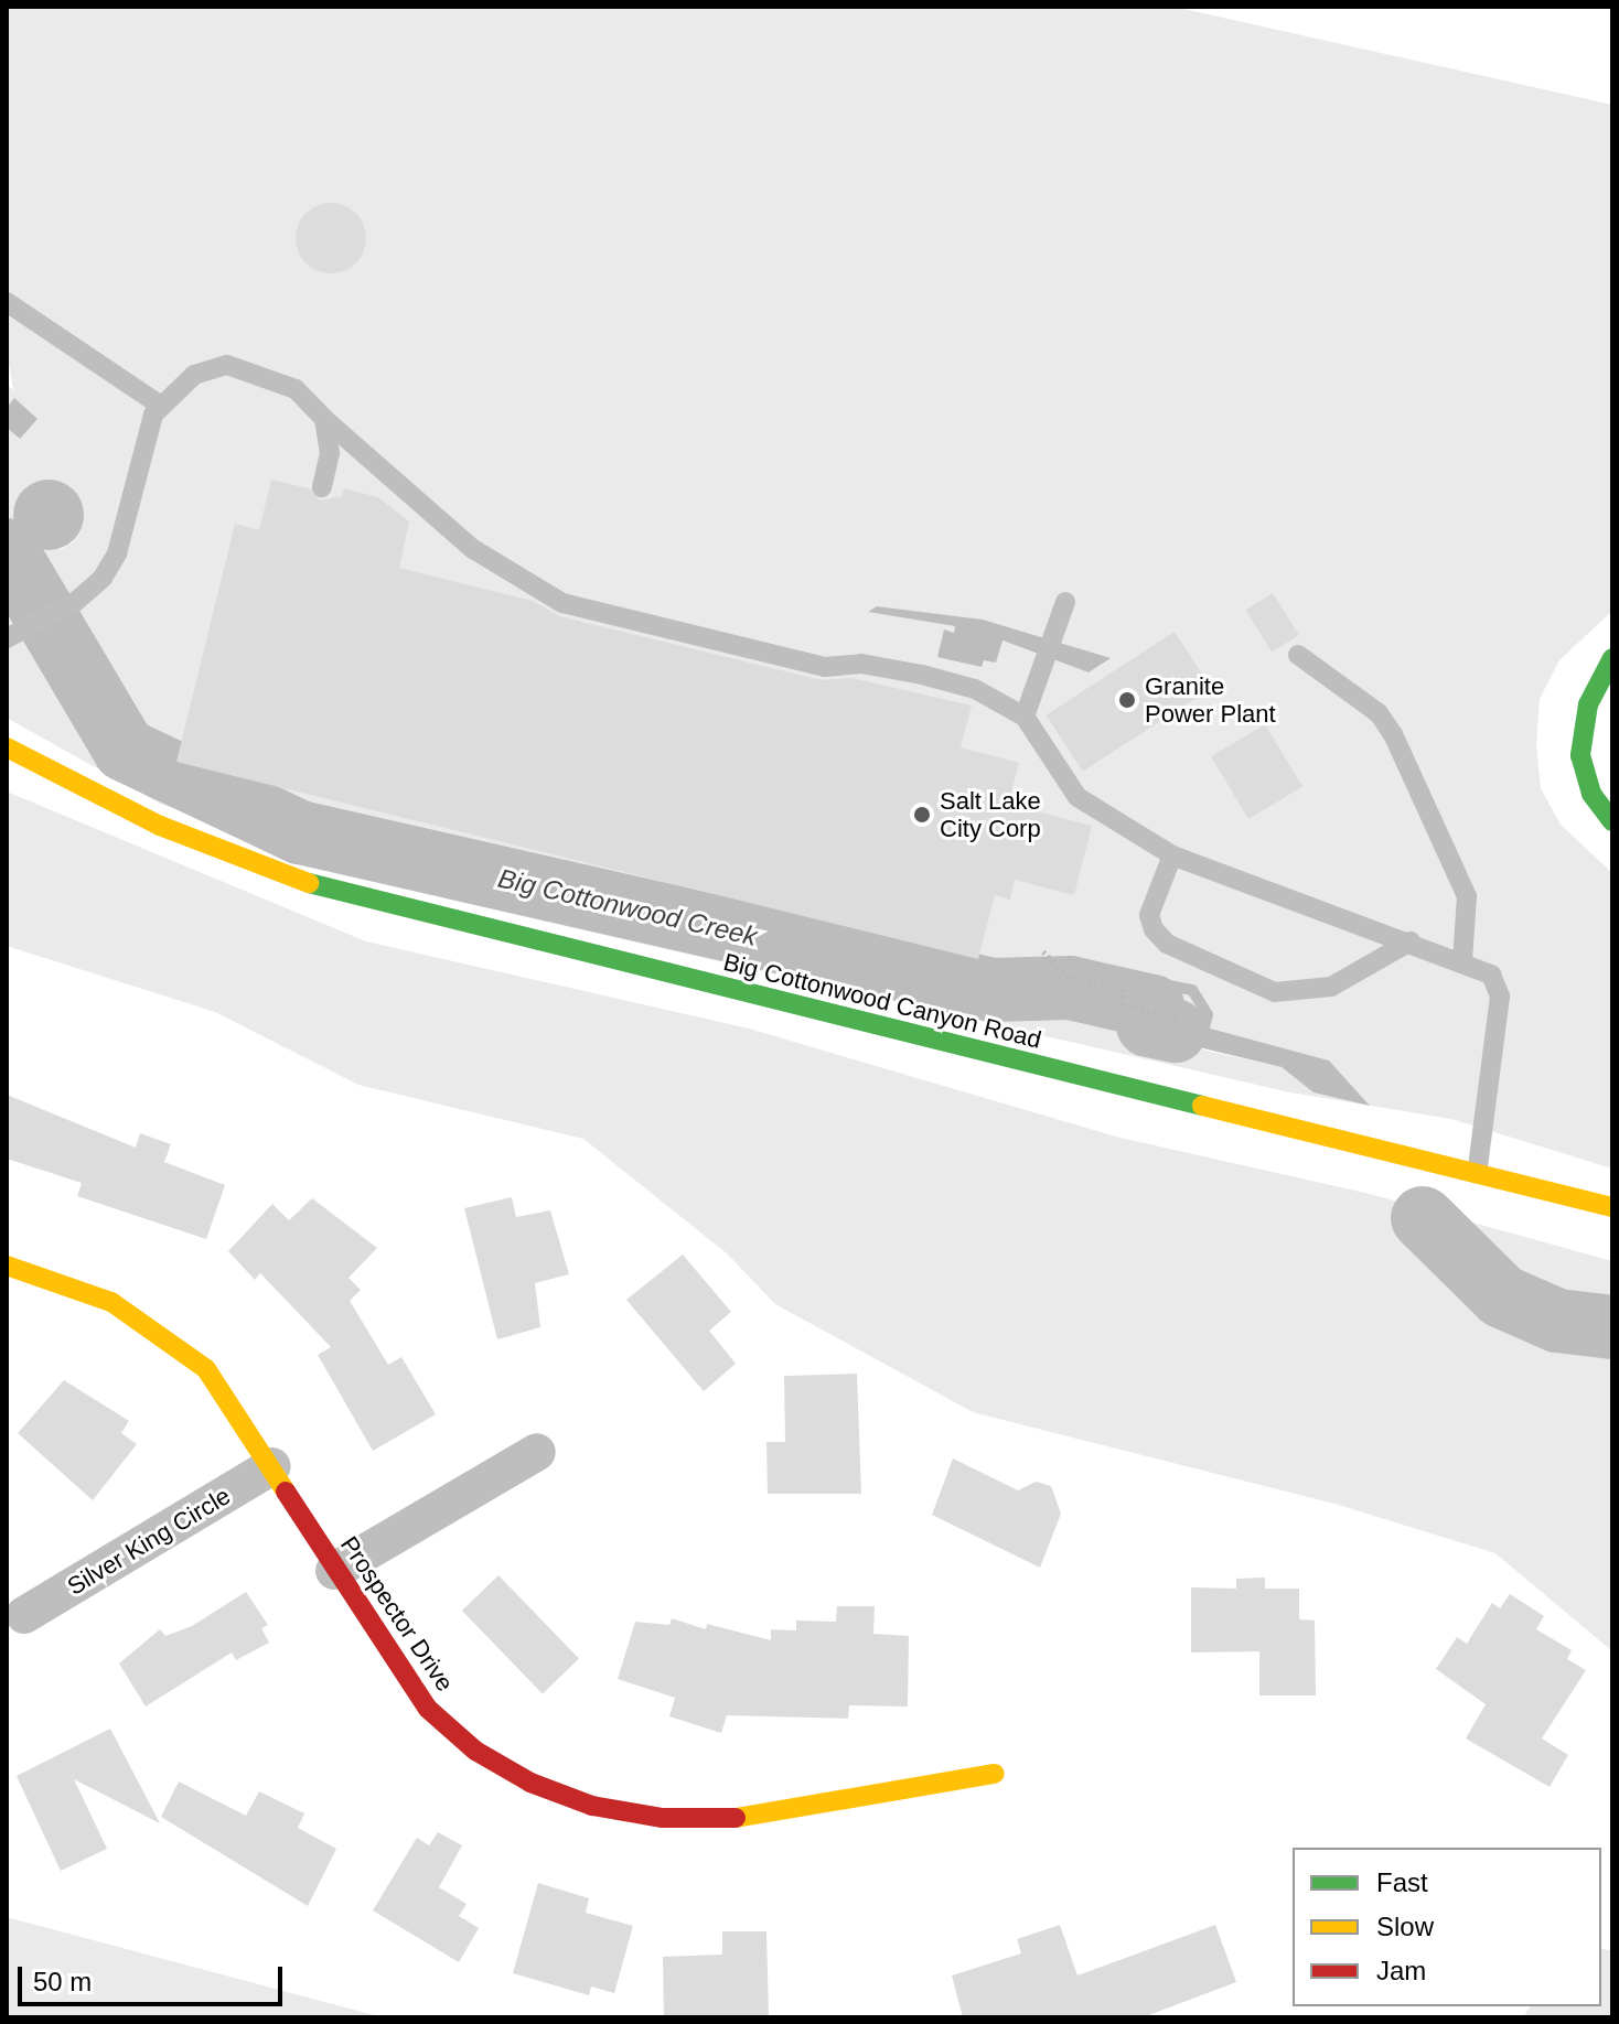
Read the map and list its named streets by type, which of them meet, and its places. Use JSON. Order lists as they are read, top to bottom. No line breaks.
{"streets":{"main road":["Big Cottonwood Canyon Road","Prospector Drive"],"street":["Silver King Circle"]},"crossings":[["Silver King Circle","Prospector Drive"]],"water":["Big Cottonwood Creek"],"places":["Granite Power Plant","Salt Lake City Corp"],"legend":["Fast","Slow","Jam"],"scale_bar":"50 m"}
